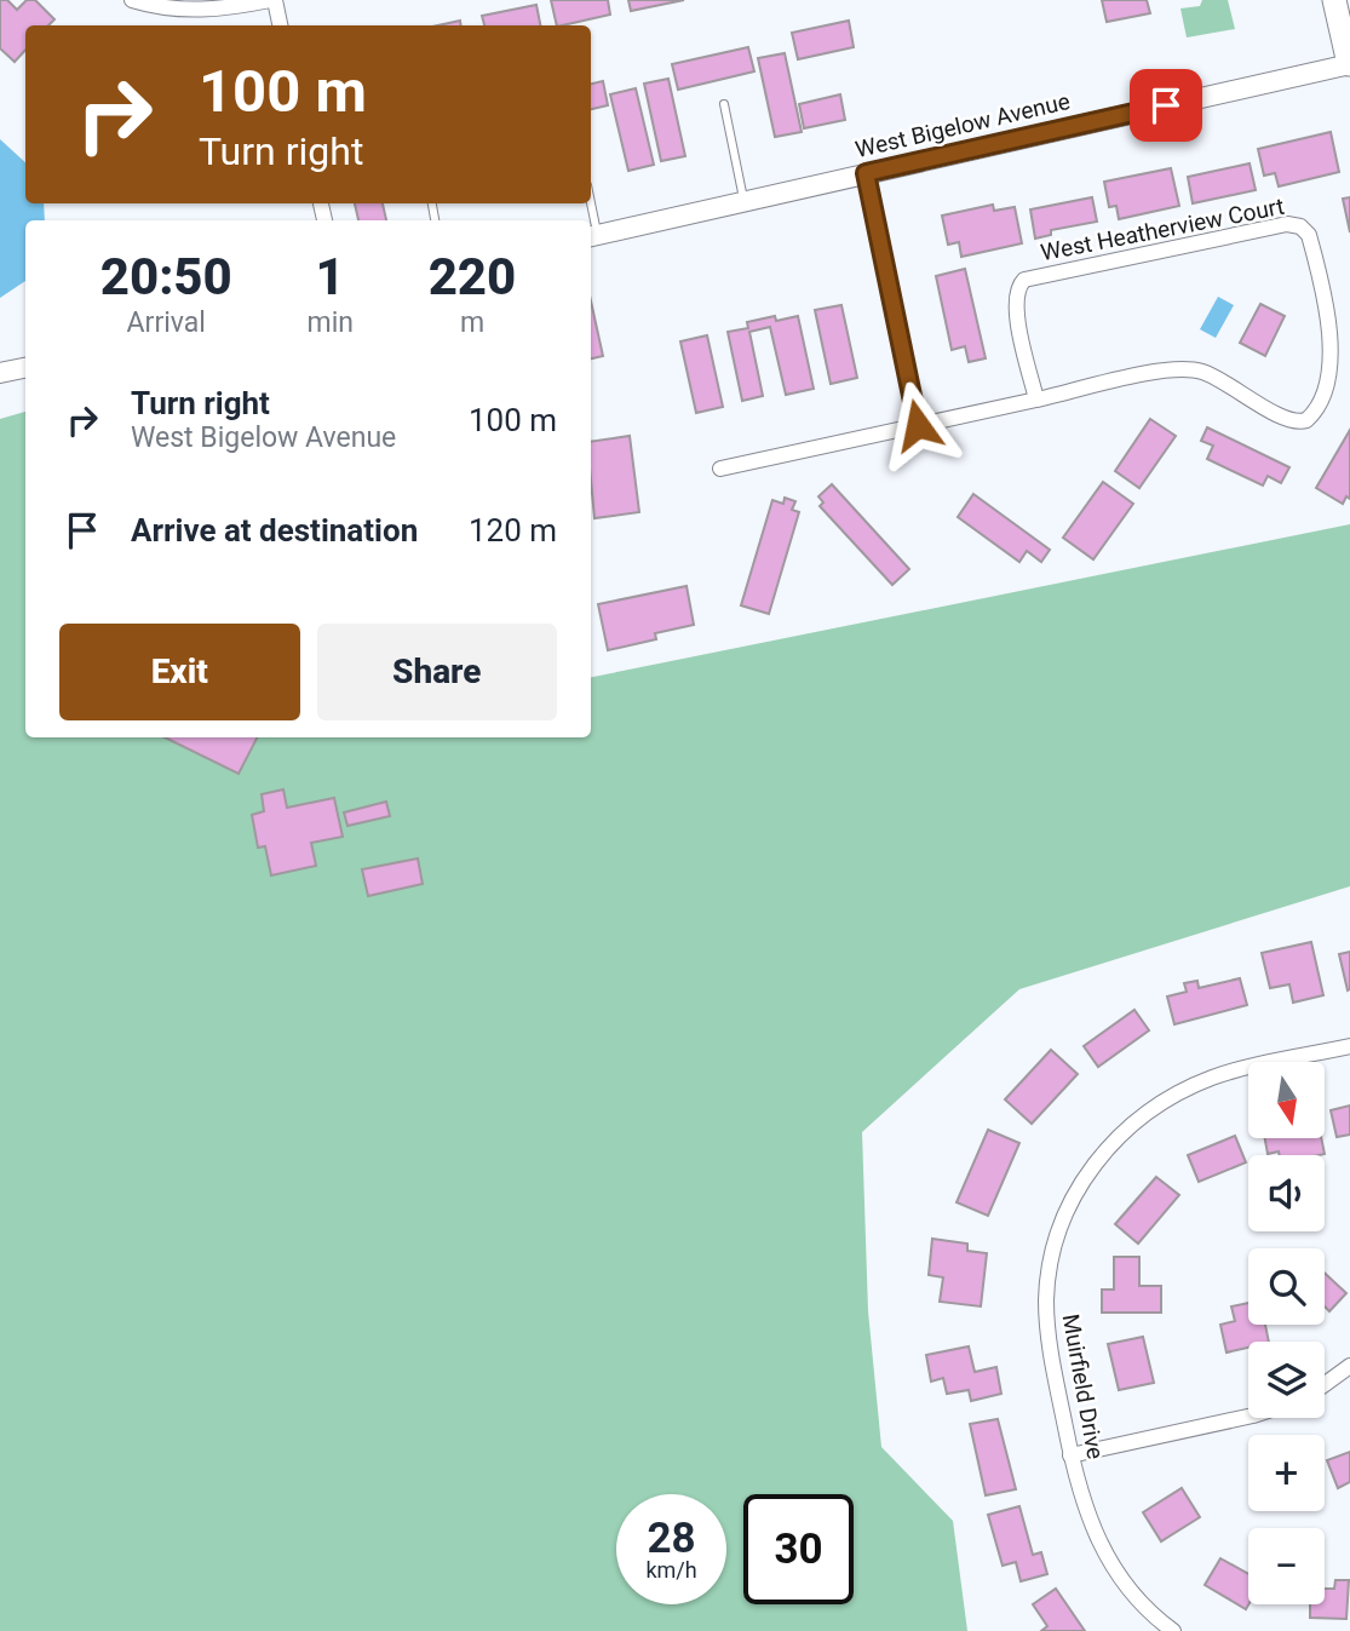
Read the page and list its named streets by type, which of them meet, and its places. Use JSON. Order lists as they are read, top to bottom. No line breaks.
{"streets":{"street":["West Bigelow Avenue","West Heatherview Court","Muirfield Drive"]},"north":"bottom","page":{"turn":["100 m","Turn right"],"eta":["20:50","Arrival","1","min","220","m"],"list":[{"name":"Turn right","note":"West Bigelow Avenue","value":"100 m"},{"name":"Arrive at destination","value":"120 m"}],"buttons":["Exit","Share"],"map_buttons":["+","−"],"speed":"28 km/h","limit":"30"}}
